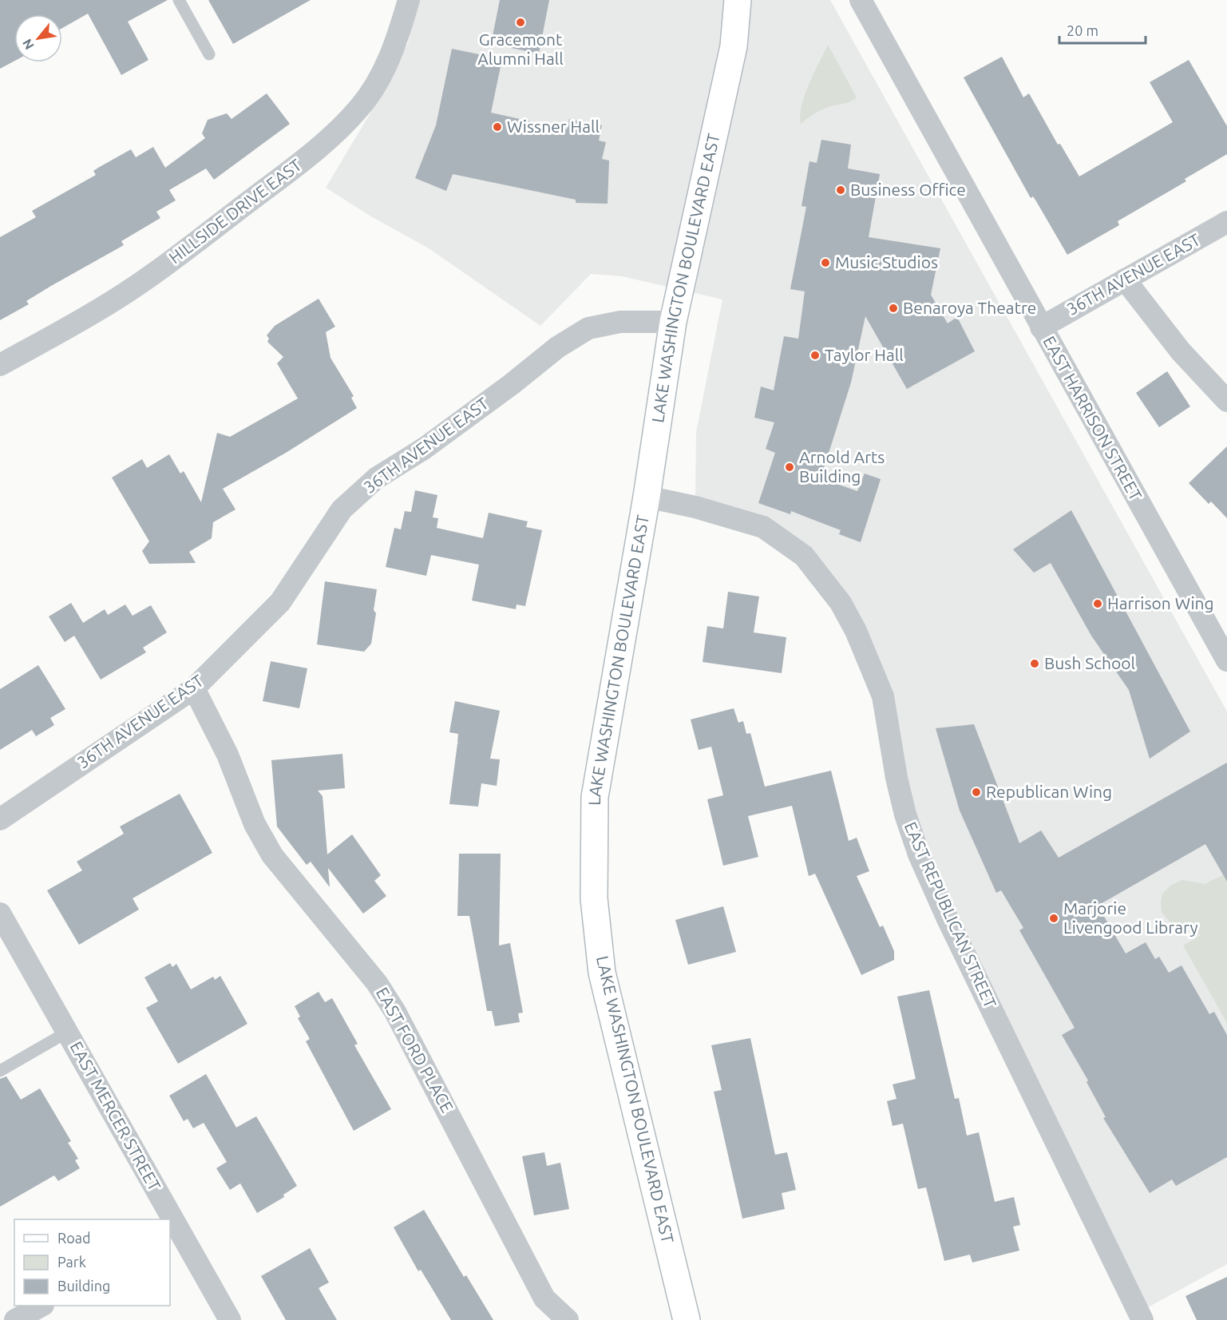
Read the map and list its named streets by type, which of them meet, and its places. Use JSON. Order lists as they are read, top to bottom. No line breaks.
{"streets":{"main road":["LAKE WASHINGTON BOULEVARD EAST"],"street":["HILLSIDE DRIVE EAST","36TH AVENUE EAST","EAST HARRISON STREET","EAST REPUBLICAN STREET","EAST FORD PLACE","EAST MERCER STREET"]},"crossings":[["36TH AVENUE EAST","LAKE WASHINGTON BOULEVARD EAST"],["36TH AVENUE EAST","EAST HARRISON STREET"],["36TH AVENUE EAST","EAST FORD PLACE"],["LAKE WASHINGTON BOULEVARD EAST","EAST REPUBLICAN STREET"]],"places":["Gracemont Alumni Hall","Wissner Hall","Business Office","Music Studios","Benaroya Theatre","Taylor Hall","Arnold Arts Building","Harrison Wing","Bush School","Republican Wing","Marjorie Livengood Library"],"legend":["Road","Park","Building"],"scale_bar":"20 m","north":"bottom left"}
